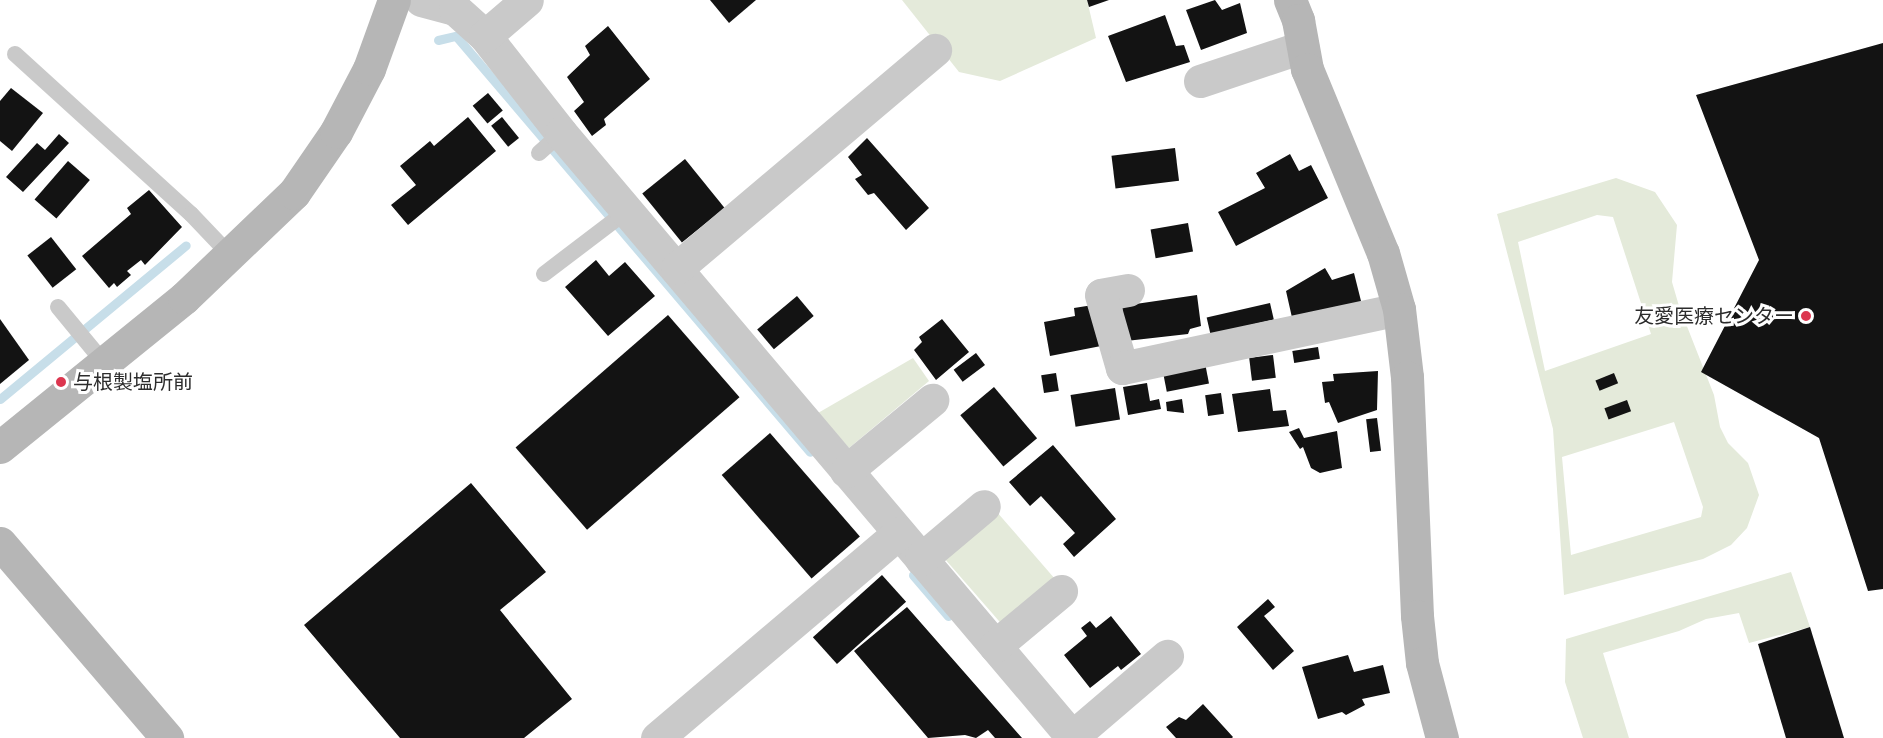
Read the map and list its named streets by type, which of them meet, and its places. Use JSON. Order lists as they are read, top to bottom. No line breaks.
{"places":["友愛医療センター","与根製塩所前"]}
